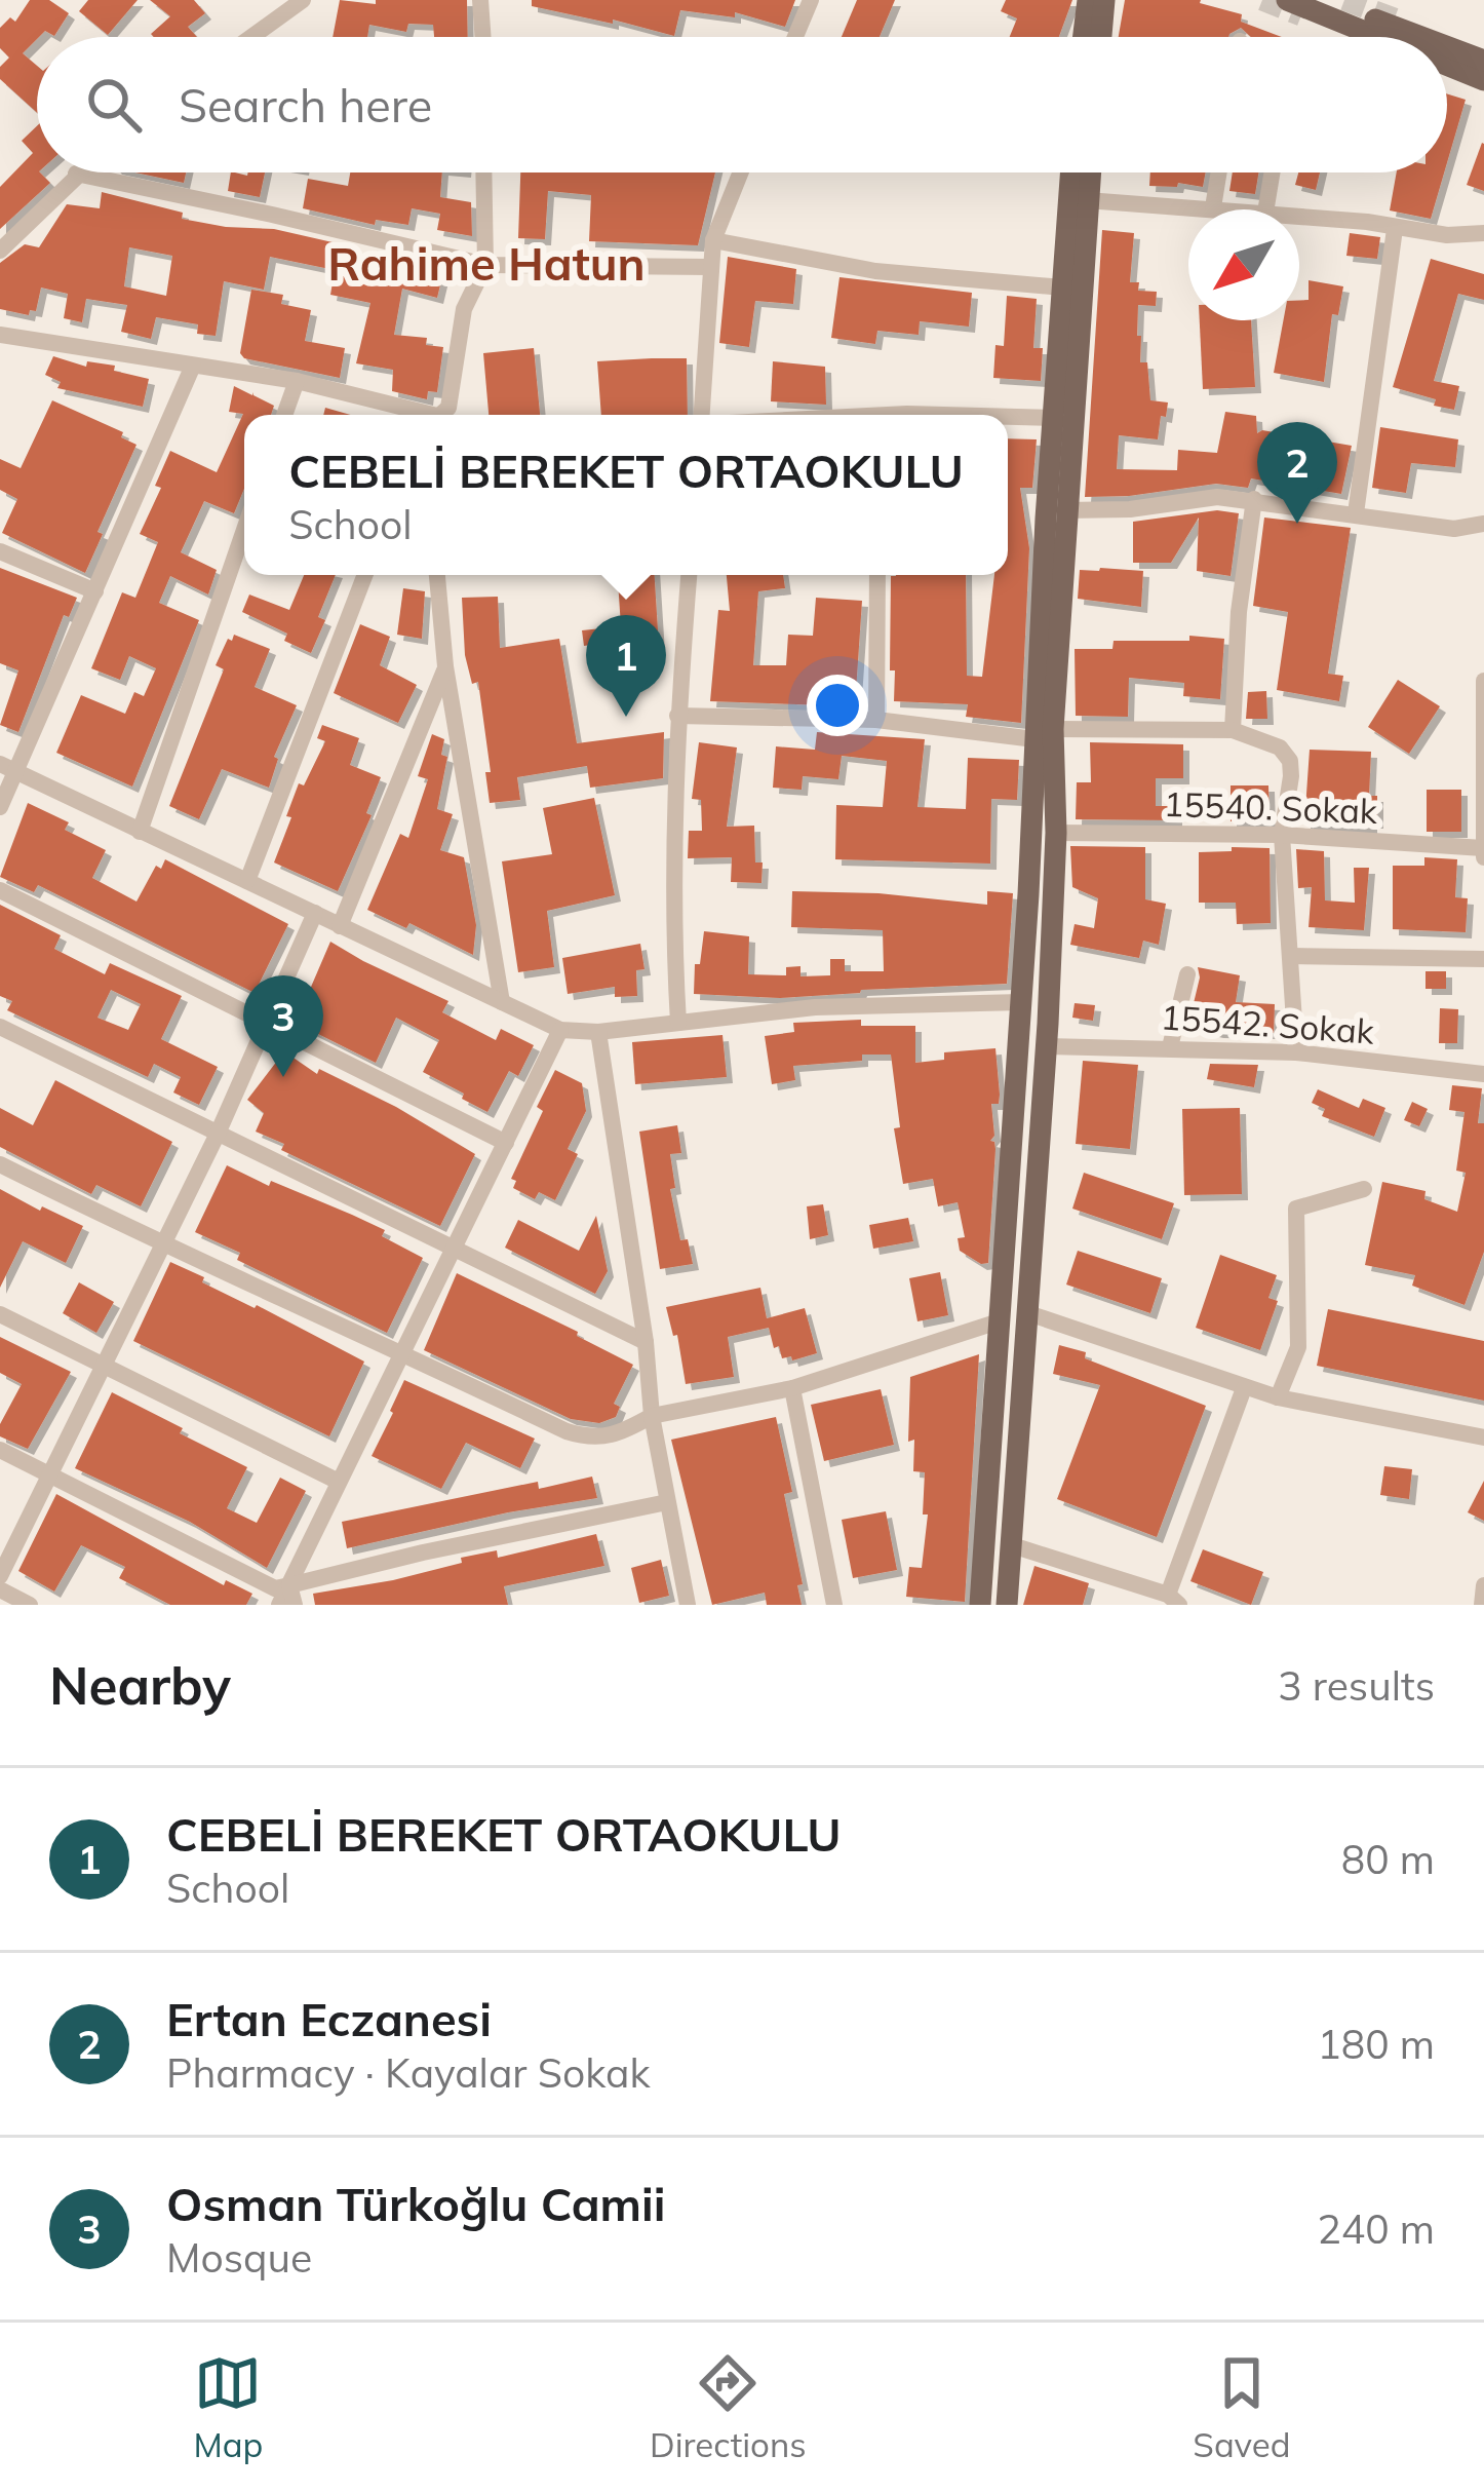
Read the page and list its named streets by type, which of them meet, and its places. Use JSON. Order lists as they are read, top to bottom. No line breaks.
{"streets":{"street":["15540. Sokak","15542. Sokak"]},"districts":["Rahime Hatun"],"north":"bottom left","page":{"search":"Search here","popup":["CEBELİ BEREKET ORTAOKULU","School"],"pins":["2","1","3"],"heading":["Nearby","3 results"],"list":[{"mark":"1","name":"CEBELİ BEREKET ORTAOKULU","note":"School","value":"80 m"},{"mark":"2","name":"Ertan Eczanesi","note":"Pharmacy · Kayalar Sokak","value":"180 m"},{"mark":"3","name":"Osman Türkoğlu Camii","note":"Mosque","value":"240 m"}],"nav":["Map","Directions","Saved"]}}
